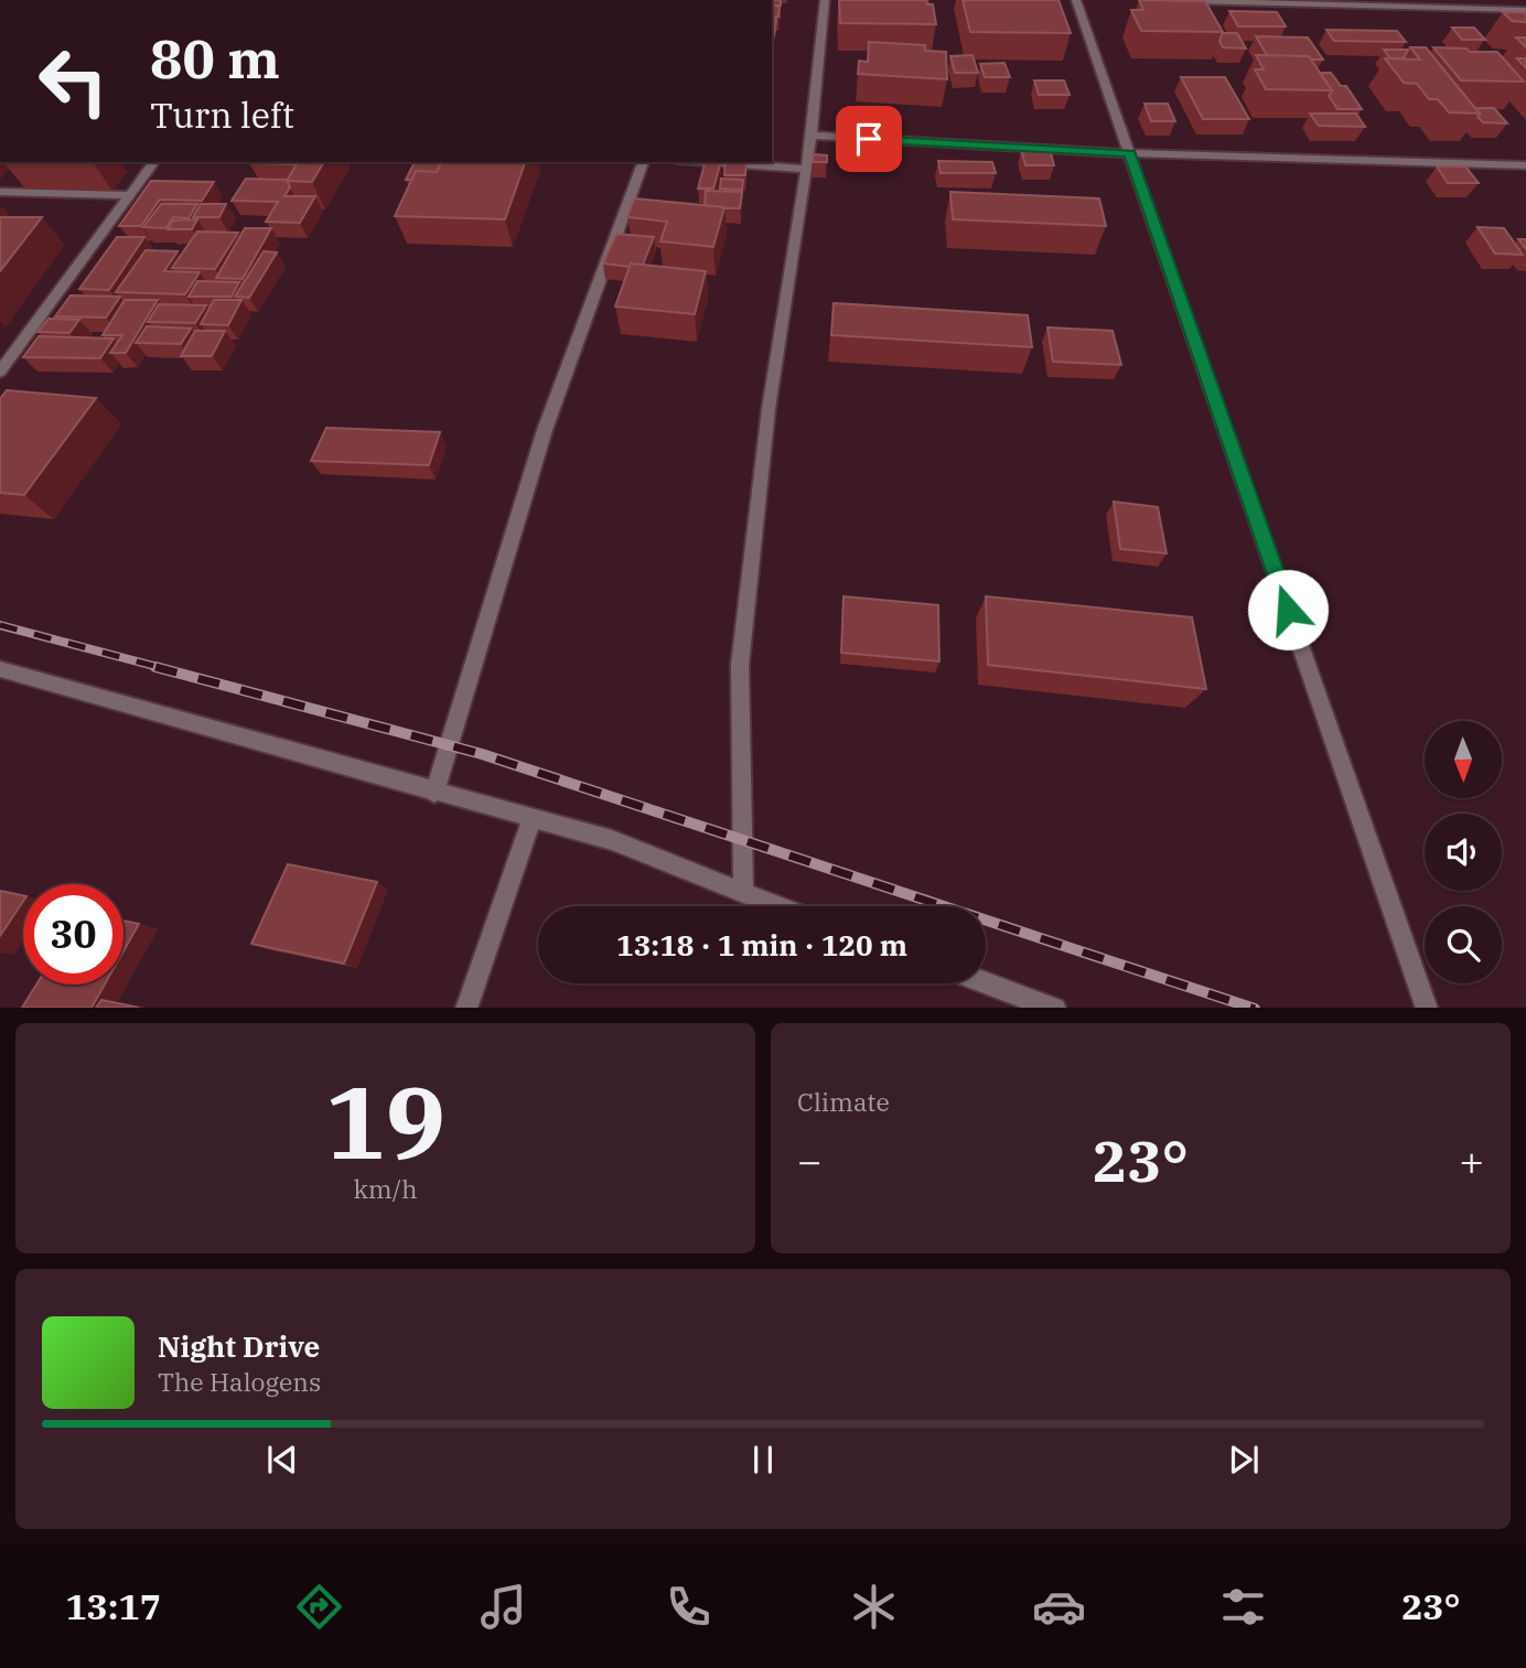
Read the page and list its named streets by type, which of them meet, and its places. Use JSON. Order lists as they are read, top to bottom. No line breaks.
{"north":"bottom","page":{"turn":["80 m","Turn left"],"limit":"30","trip":"13:18 · 1 min · 120 m","tile":[["19","km/h"],"Climate"],"heat":["−","23°","+"],"song":["Night Drive","The Halogens"],"tabs":["13:17","23°"]}}
